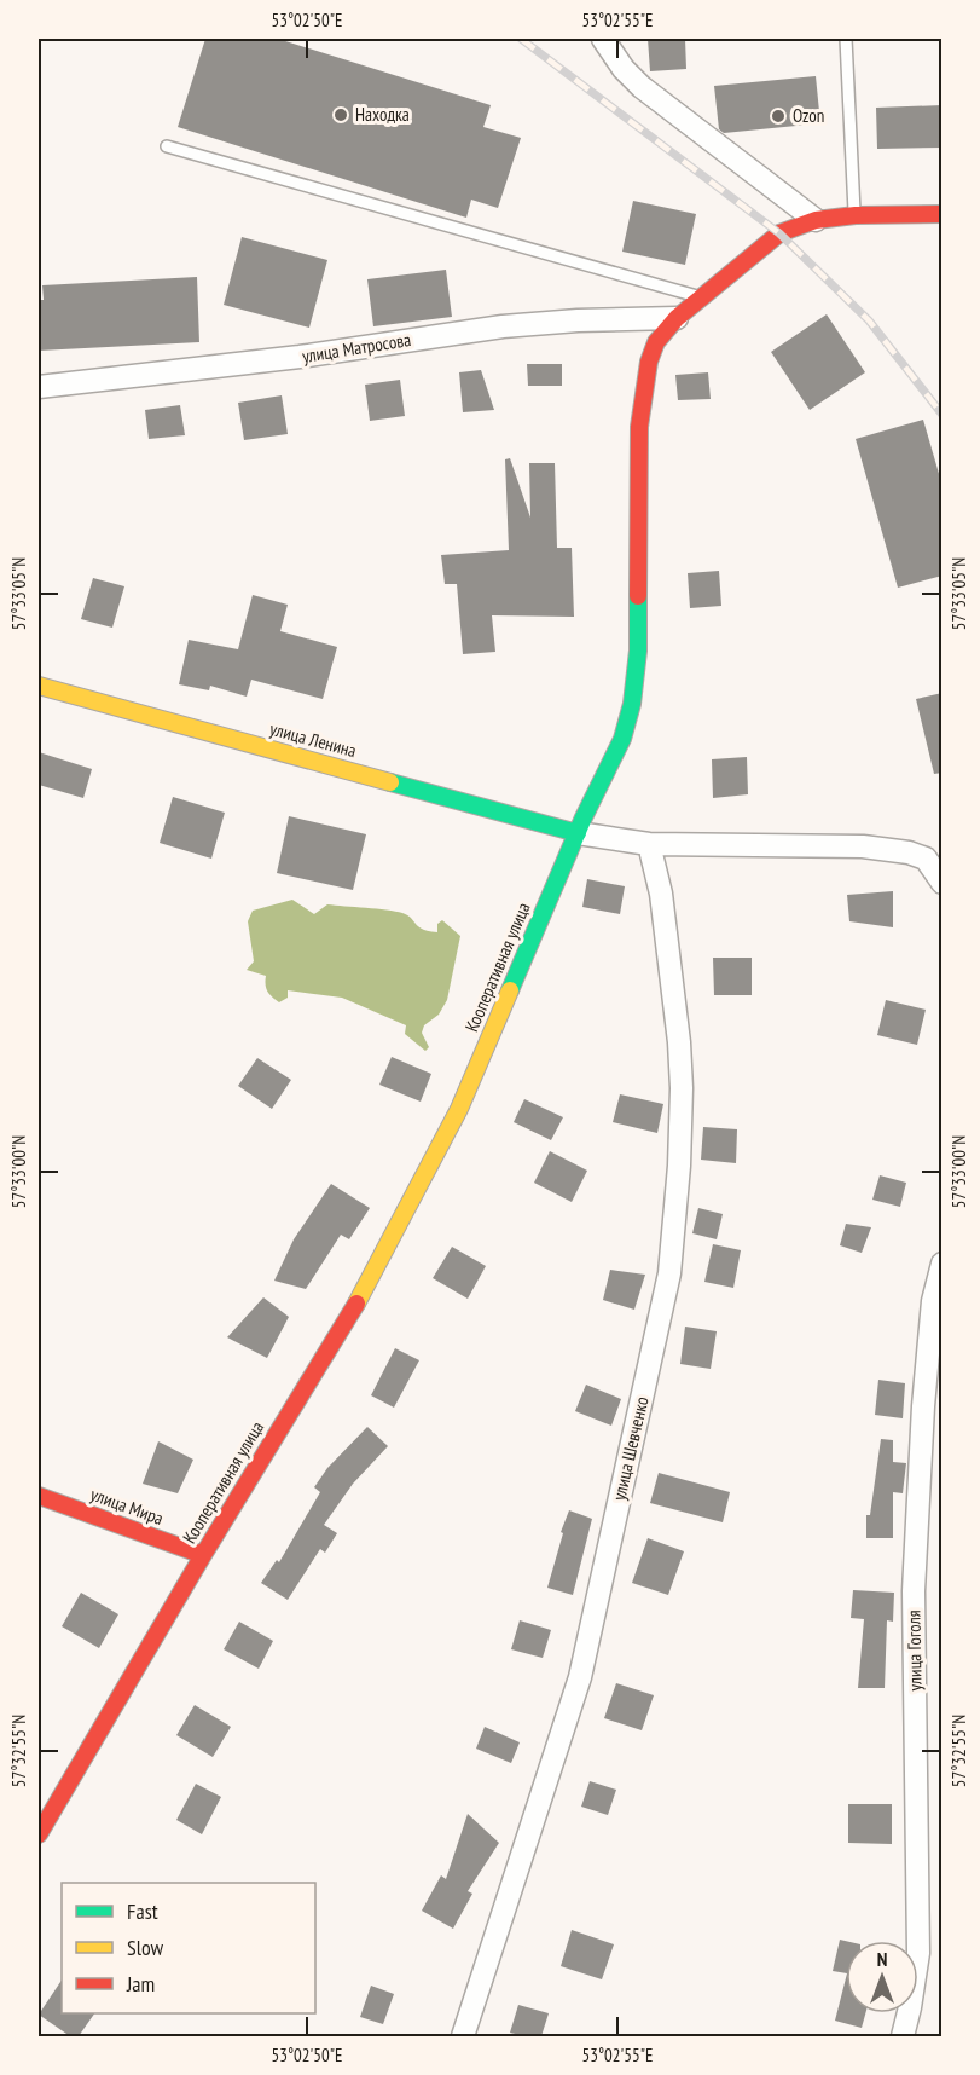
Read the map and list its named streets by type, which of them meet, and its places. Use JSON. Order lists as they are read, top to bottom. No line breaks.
{"streets":{"main road":["улица Ленина","Кооперативная улица","улица Мира"],"street":["улица Матросова","улица Шевченко","улица Гоголя"]},"crossings":[["улица Матросова","Кооперативная улица"],["улица Ленина","Кооперативная улица"],["Кооперативная улица","улица Мира"]],"places":["Находка","Ozon"],"legend":["Fast","Slow","Jam"],"north":"top","coordinates":["53°02'50\"E","53°02'55\"E","57°33'05\"N","57°33'00\"N","57°32'55\"N"]}
